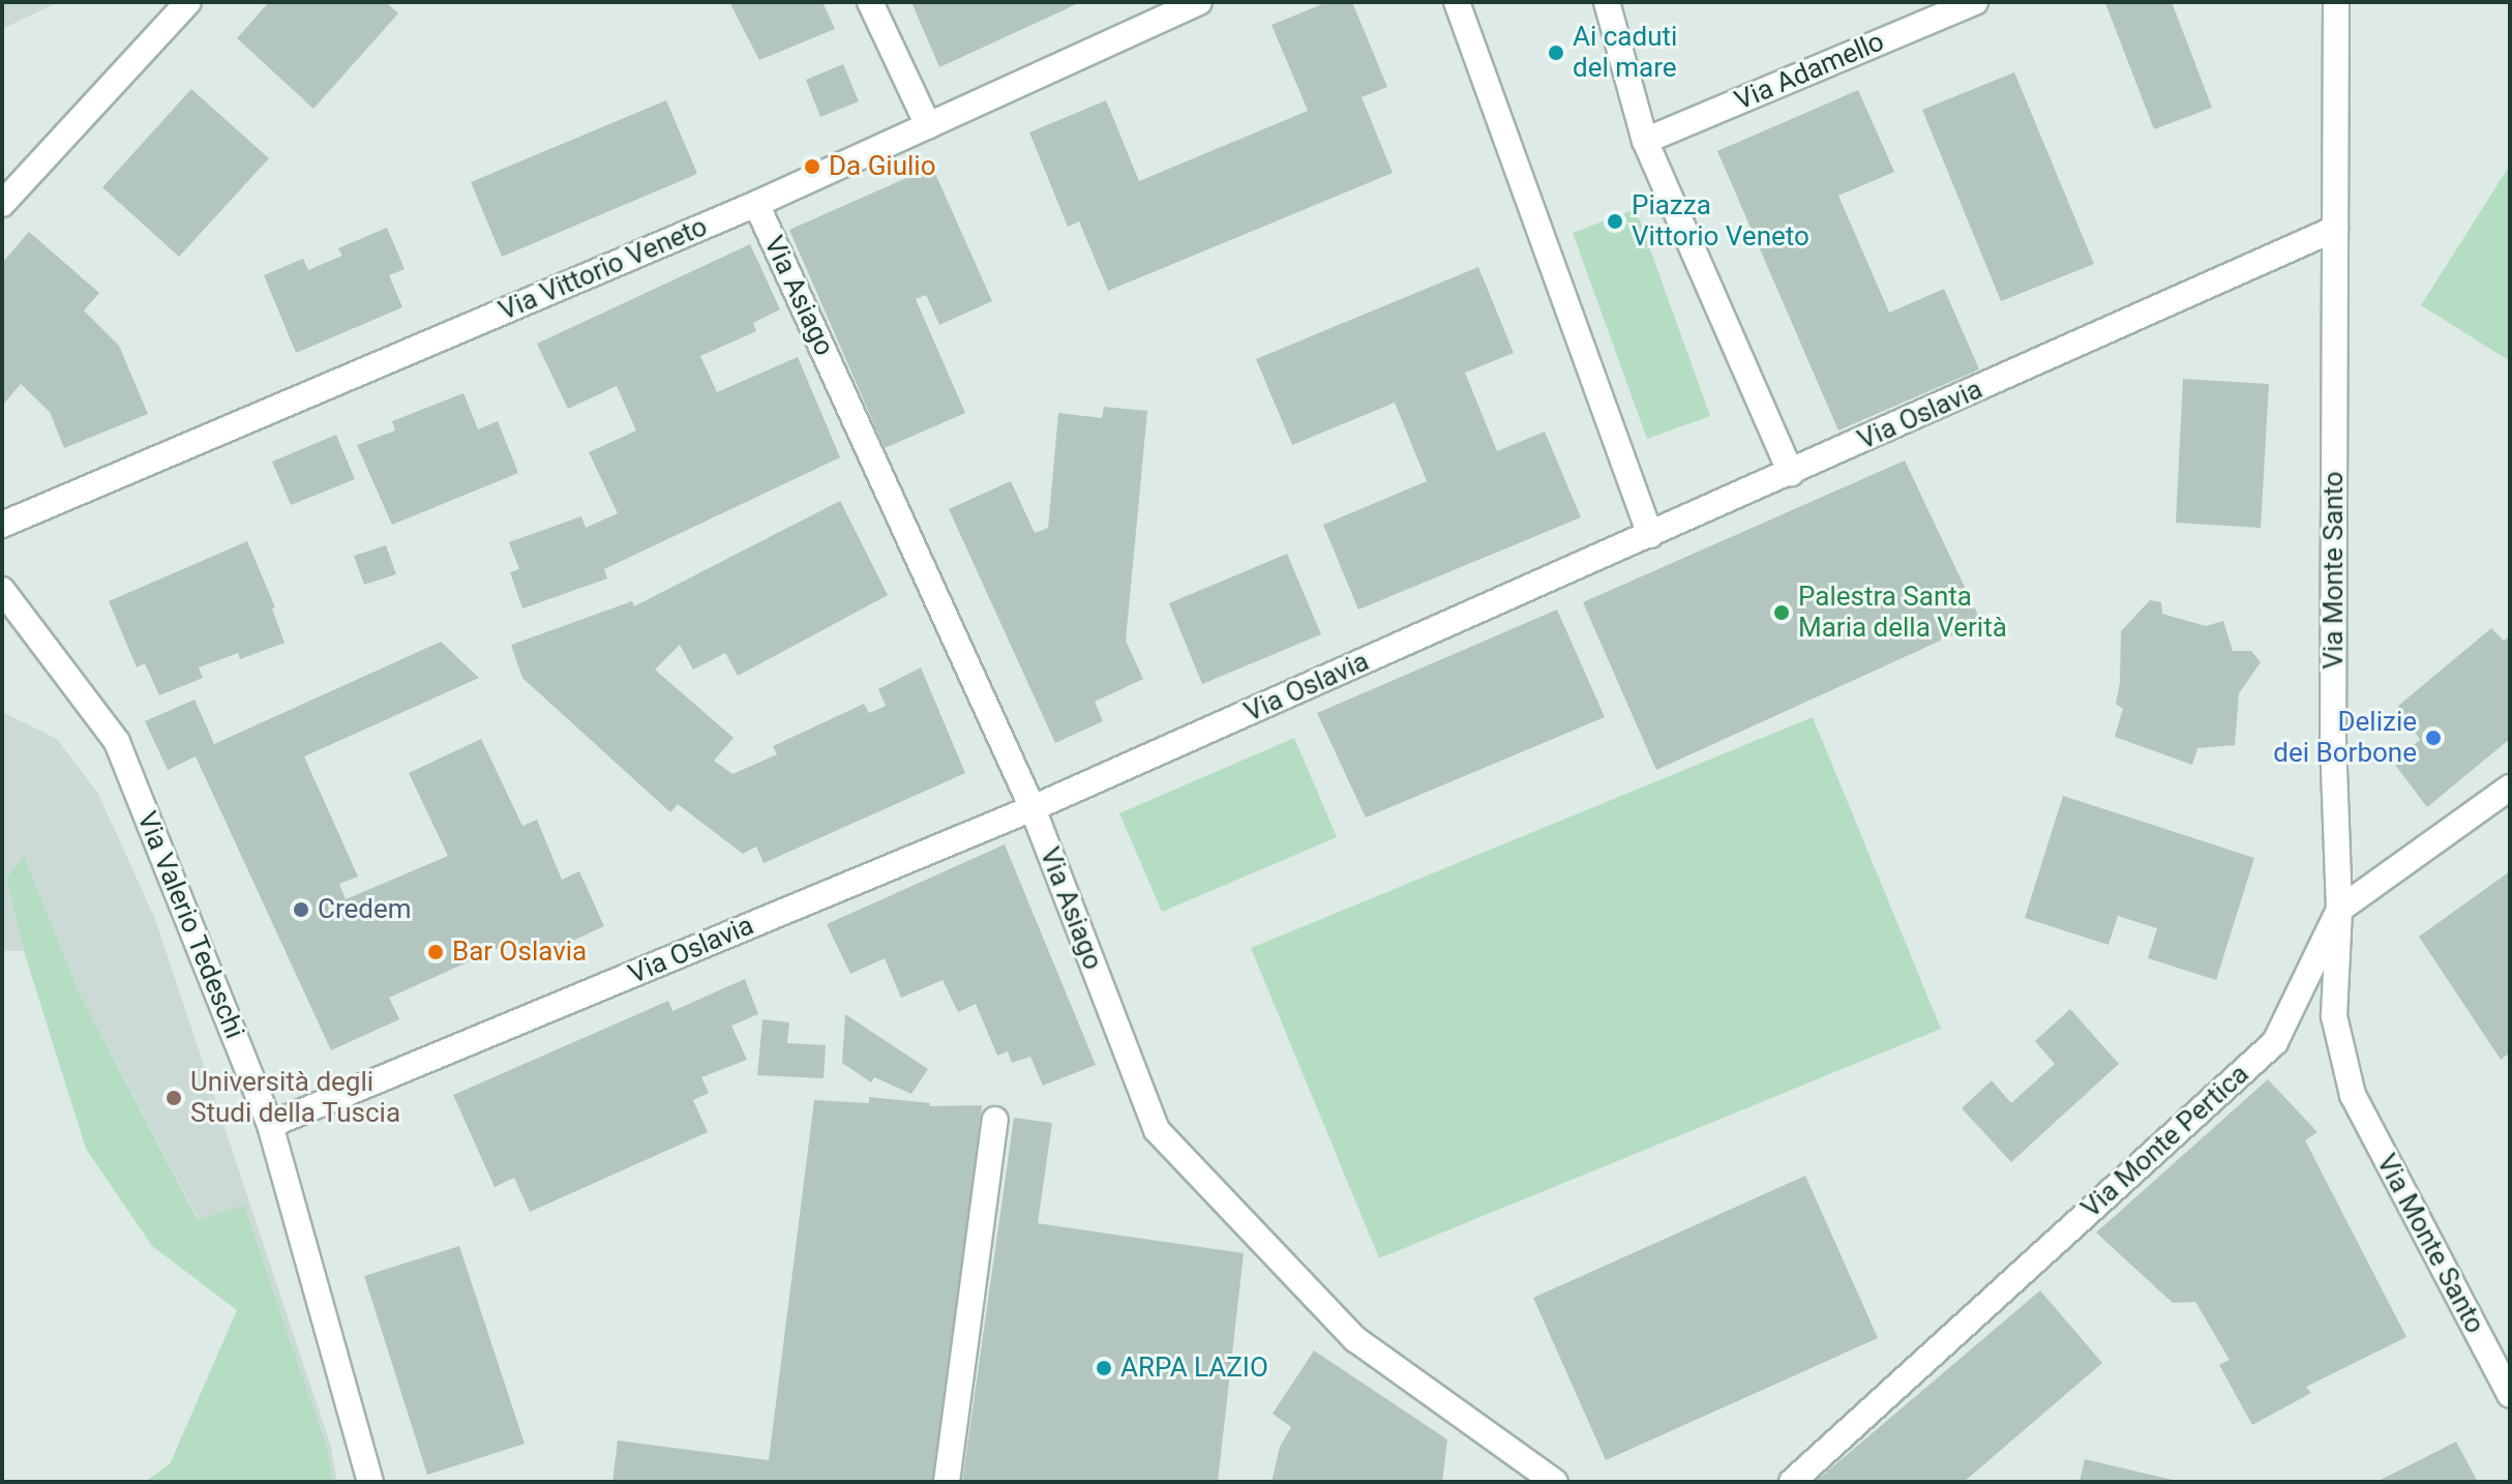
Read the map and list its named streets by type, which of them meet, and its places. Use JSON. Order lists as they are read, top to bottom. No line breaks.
{"streets":{"street":["Via Adamello","Via Vittorio Veneto","Via Asiago","Via Oslavia","Via Monte Santo","Via Valerio Tedeschi","Via Monte Pertica"]},"crossings":[["Via Vittorio Veneto","Via Asiago"],["Via Asiago","Via Oslavia"],["Via Oslavia","Via Monte Santo"],["Via Oslavia","Via Valerio Tedeschi"],["Via Monte Santo","Via Monte Pertica"]],"places":["Ai caduti del mare","Da Giulio","Piazza Vittorio Veneto","Palestra Santa Maria della Verità","Delizie dei Borbone","Credem","Bar Oslavia","Università degli Studi della Tuscia","ARPA LAZIO"]}
